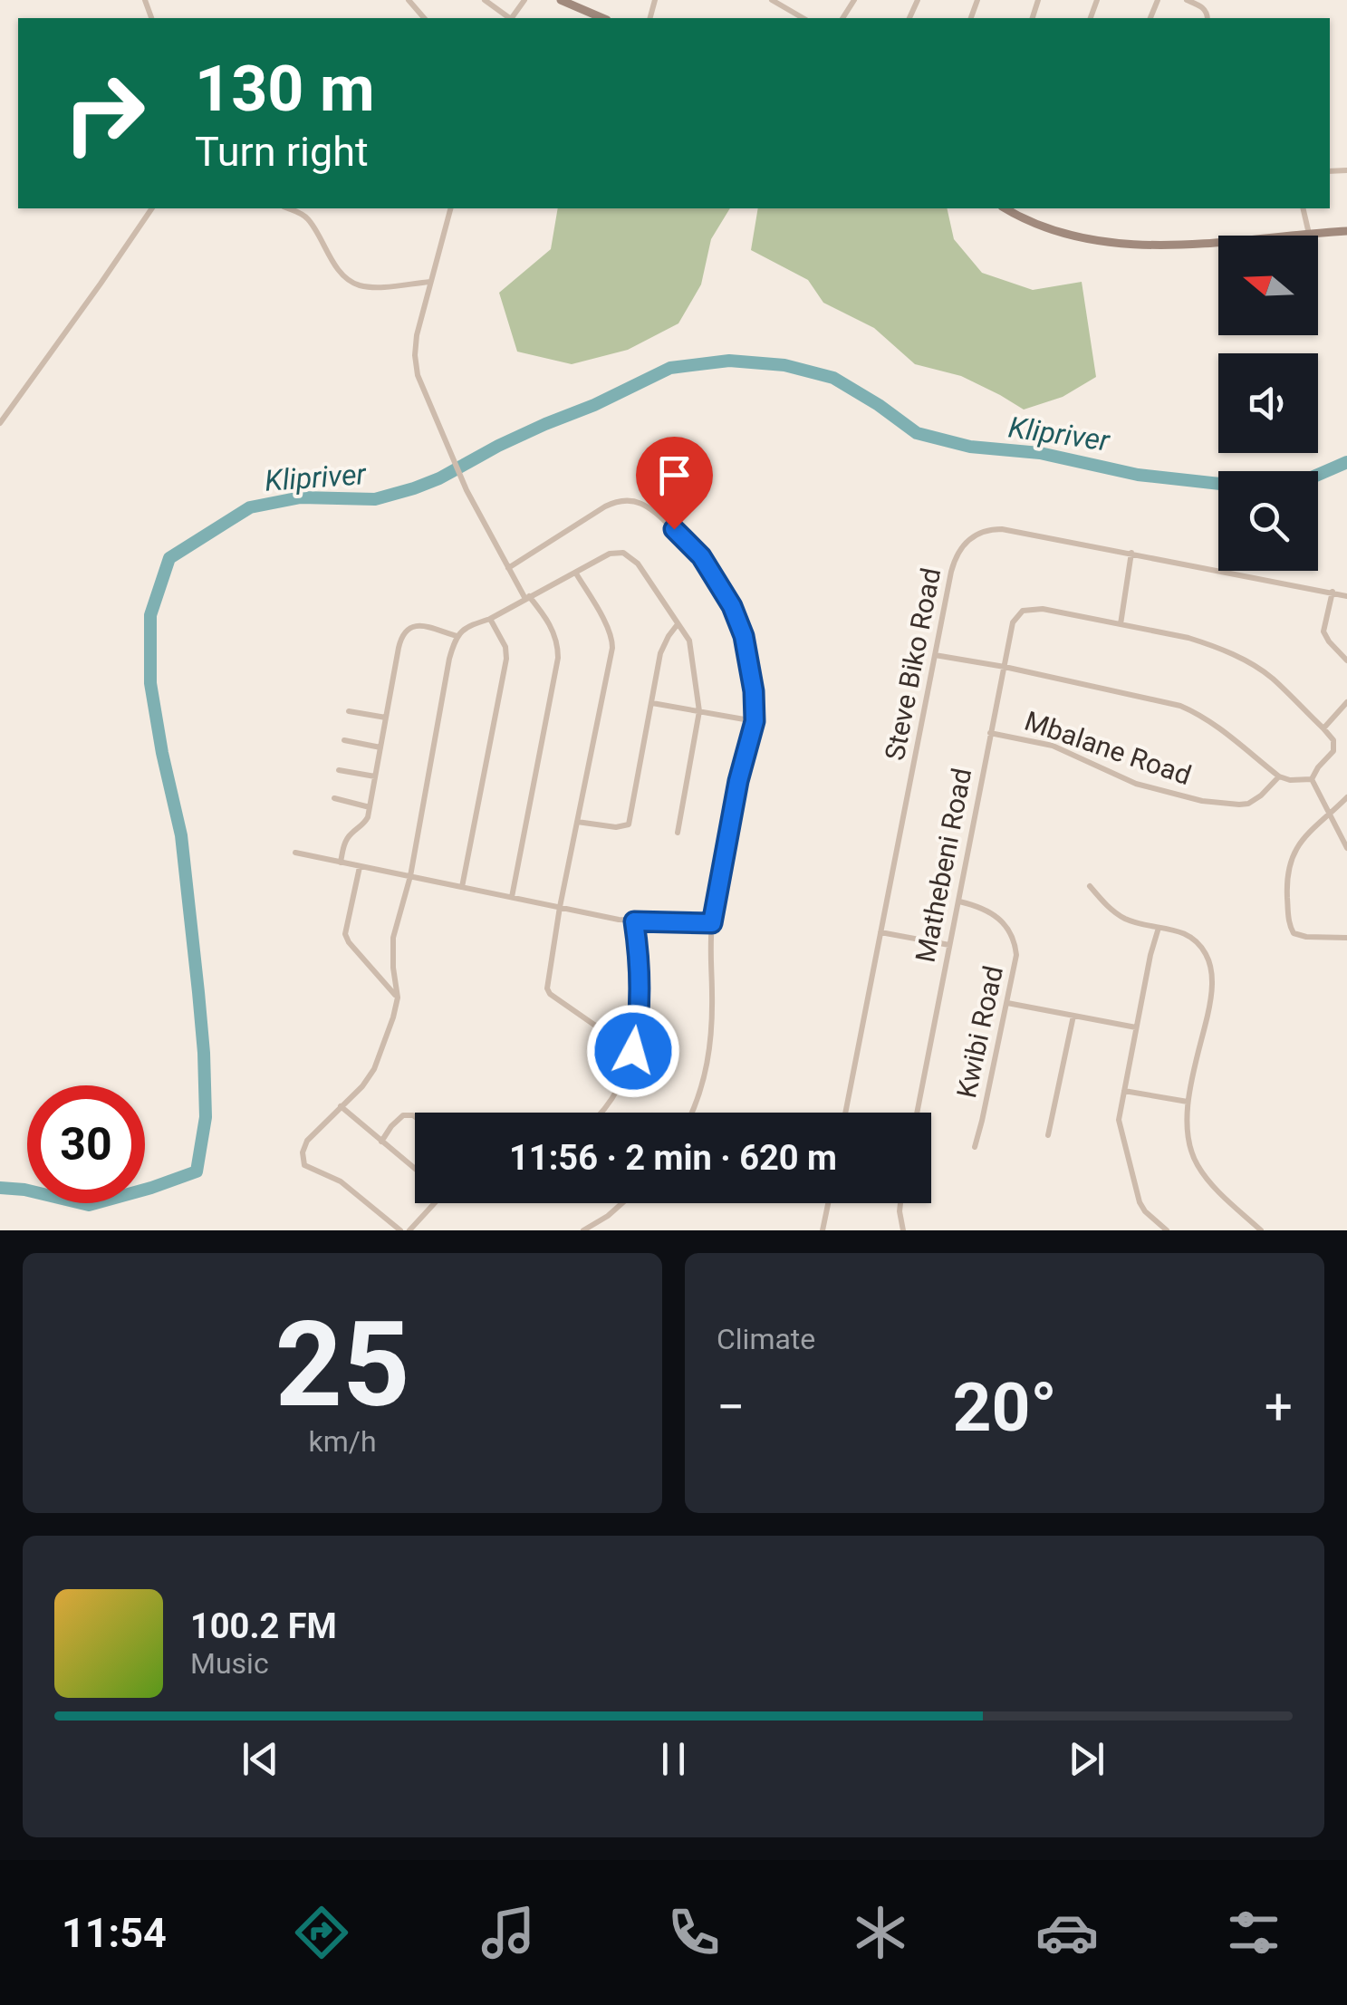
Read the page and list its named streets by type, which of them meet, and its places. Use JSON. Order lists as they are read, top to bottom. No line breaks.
{"streets":{"street":["Steve Biko Road","Mbalane Road","Mathebeni Road","Kwibi Road"]},"crossings":[["Steve Biko Road","Mbalane Road"],["Mbalane Road","Mathebeni Road"],["Mathebeni Road","Kwibi Road"]],"water":["Klipriver"],"north":"left","page":{"turn":["130 m","Turn right"],"limit":"30","trip":"11:56 · 2 min · 620 m","tile":[["25","km/h"],"Climate"],"heat":["−","20°","+"],"song":["100.2 FM","Music"],"tabs":"11:54"}}
